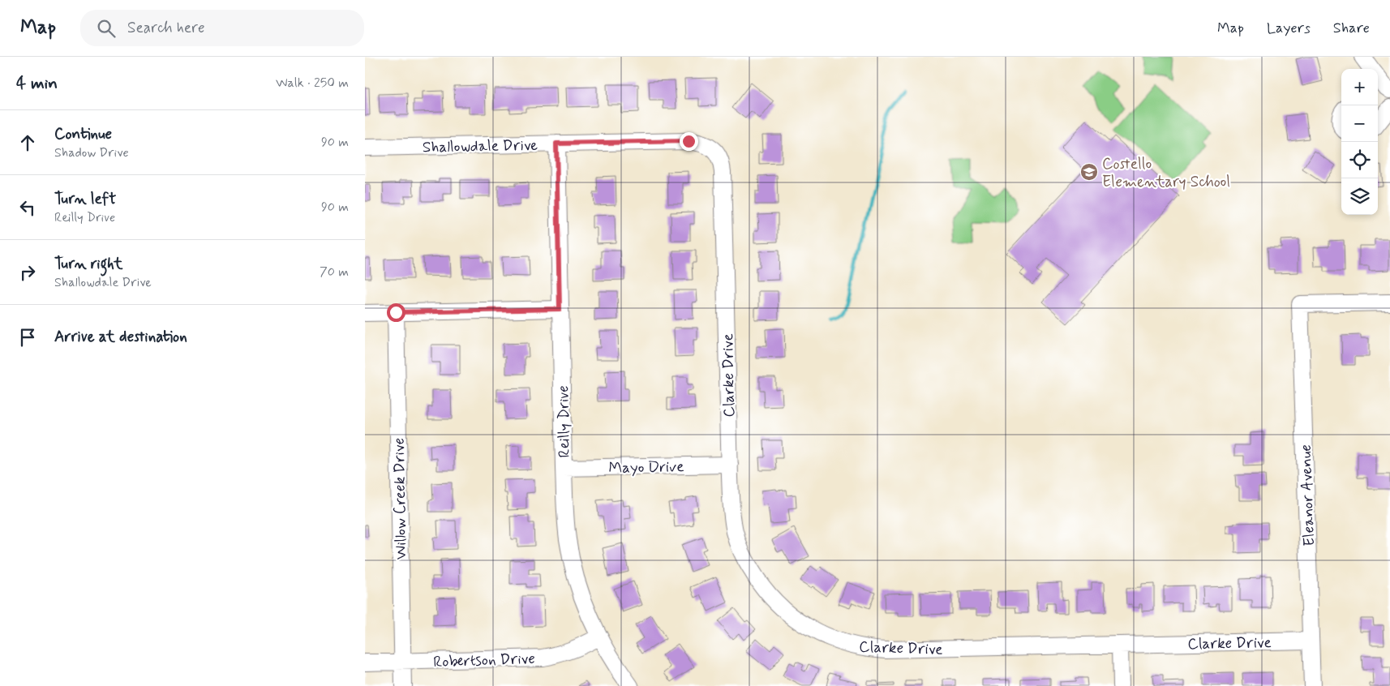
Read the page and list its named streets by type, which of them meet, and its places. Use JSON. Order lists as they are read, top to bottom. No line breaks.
{"streets":{"street":["Shallowdale Drive","Clarke Drive","Reilly Drive","Mayo Drive","Eleanor Avenue","Willow Creek Drive","Robertson Drive"]},"crossings":[["Shallowdale Drive","Clarke Drive"],["Shallowdale Drive","Reilly Drive"],["Clarke Drive","Mayo Drive"],["Clarke Drive","Eleanor Avenue"],["Reilly Drive","Mayo Drive"],["Reilly Drive","Robertson Drive"],["Willow Creek Drive","Robertson Drive"]],"places":{"school or university":["Costello Elementary School"]},"page":{"header":"Map","search":"Search here","nav":["Map","Layers","Share"],"heading":["4 min","Walk · 250 m"],"map_buttons":["+","−"],"list":[["Continue","Shadow Drive","90 m"],["Turn left","Reilly Drive","90 m"],["Turn right","Shallowdale Drive","70 m"],"Arrive at destination"]}}
